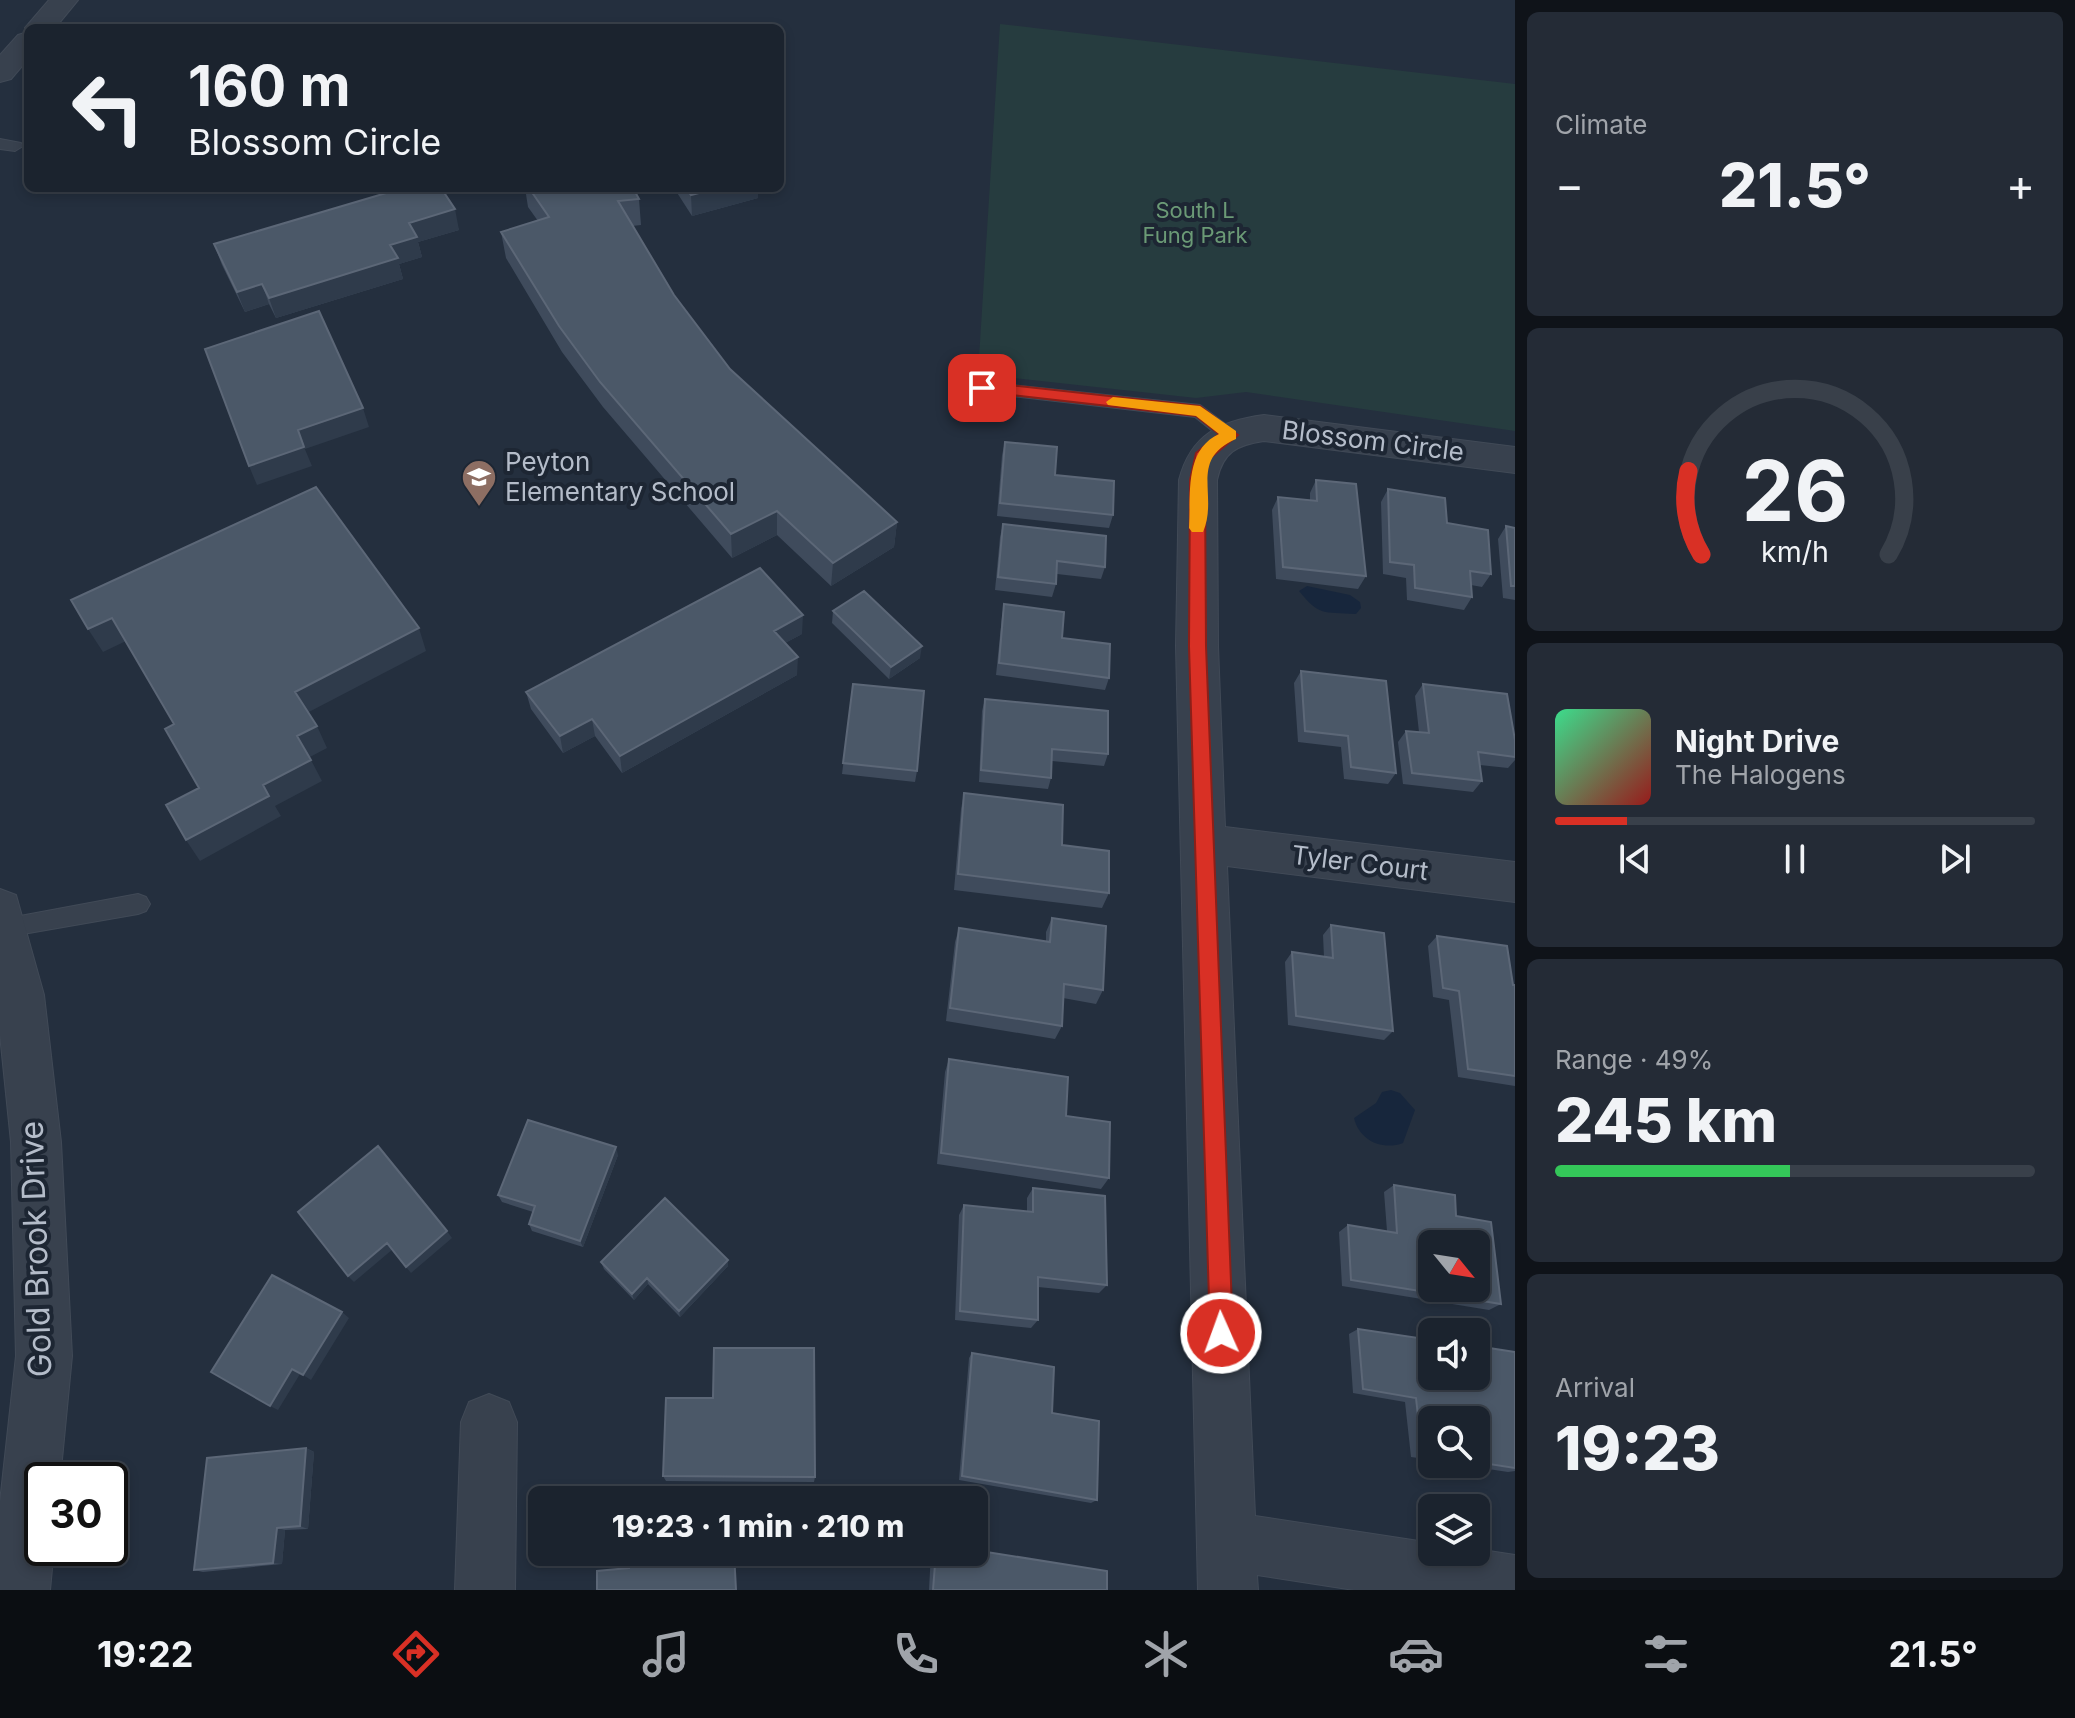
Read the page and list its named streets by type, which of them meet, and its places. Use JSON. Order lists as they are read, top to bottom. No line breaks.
{"streets":{"street":["Blossom Circle","Tyler Court","Gold Brook Drive"]},"parks":["South L Fung Park"],"places":{"school or university":["Peyton Elementary School"]},"north":"bottom right","page":{"tile":["Climate",["Range · 49%","245 km"],["Arrival","19:23"]],"turn":["160 m","Blossom Circle"],"heat":["−","21.5°","+"],"song":["Night Drive","The Halogens"],"limit":"30","trip":"19:23 · 1 min · 210 m","tabs":["19:22","21.5°"],"gauge":["26","km/h"]}}
